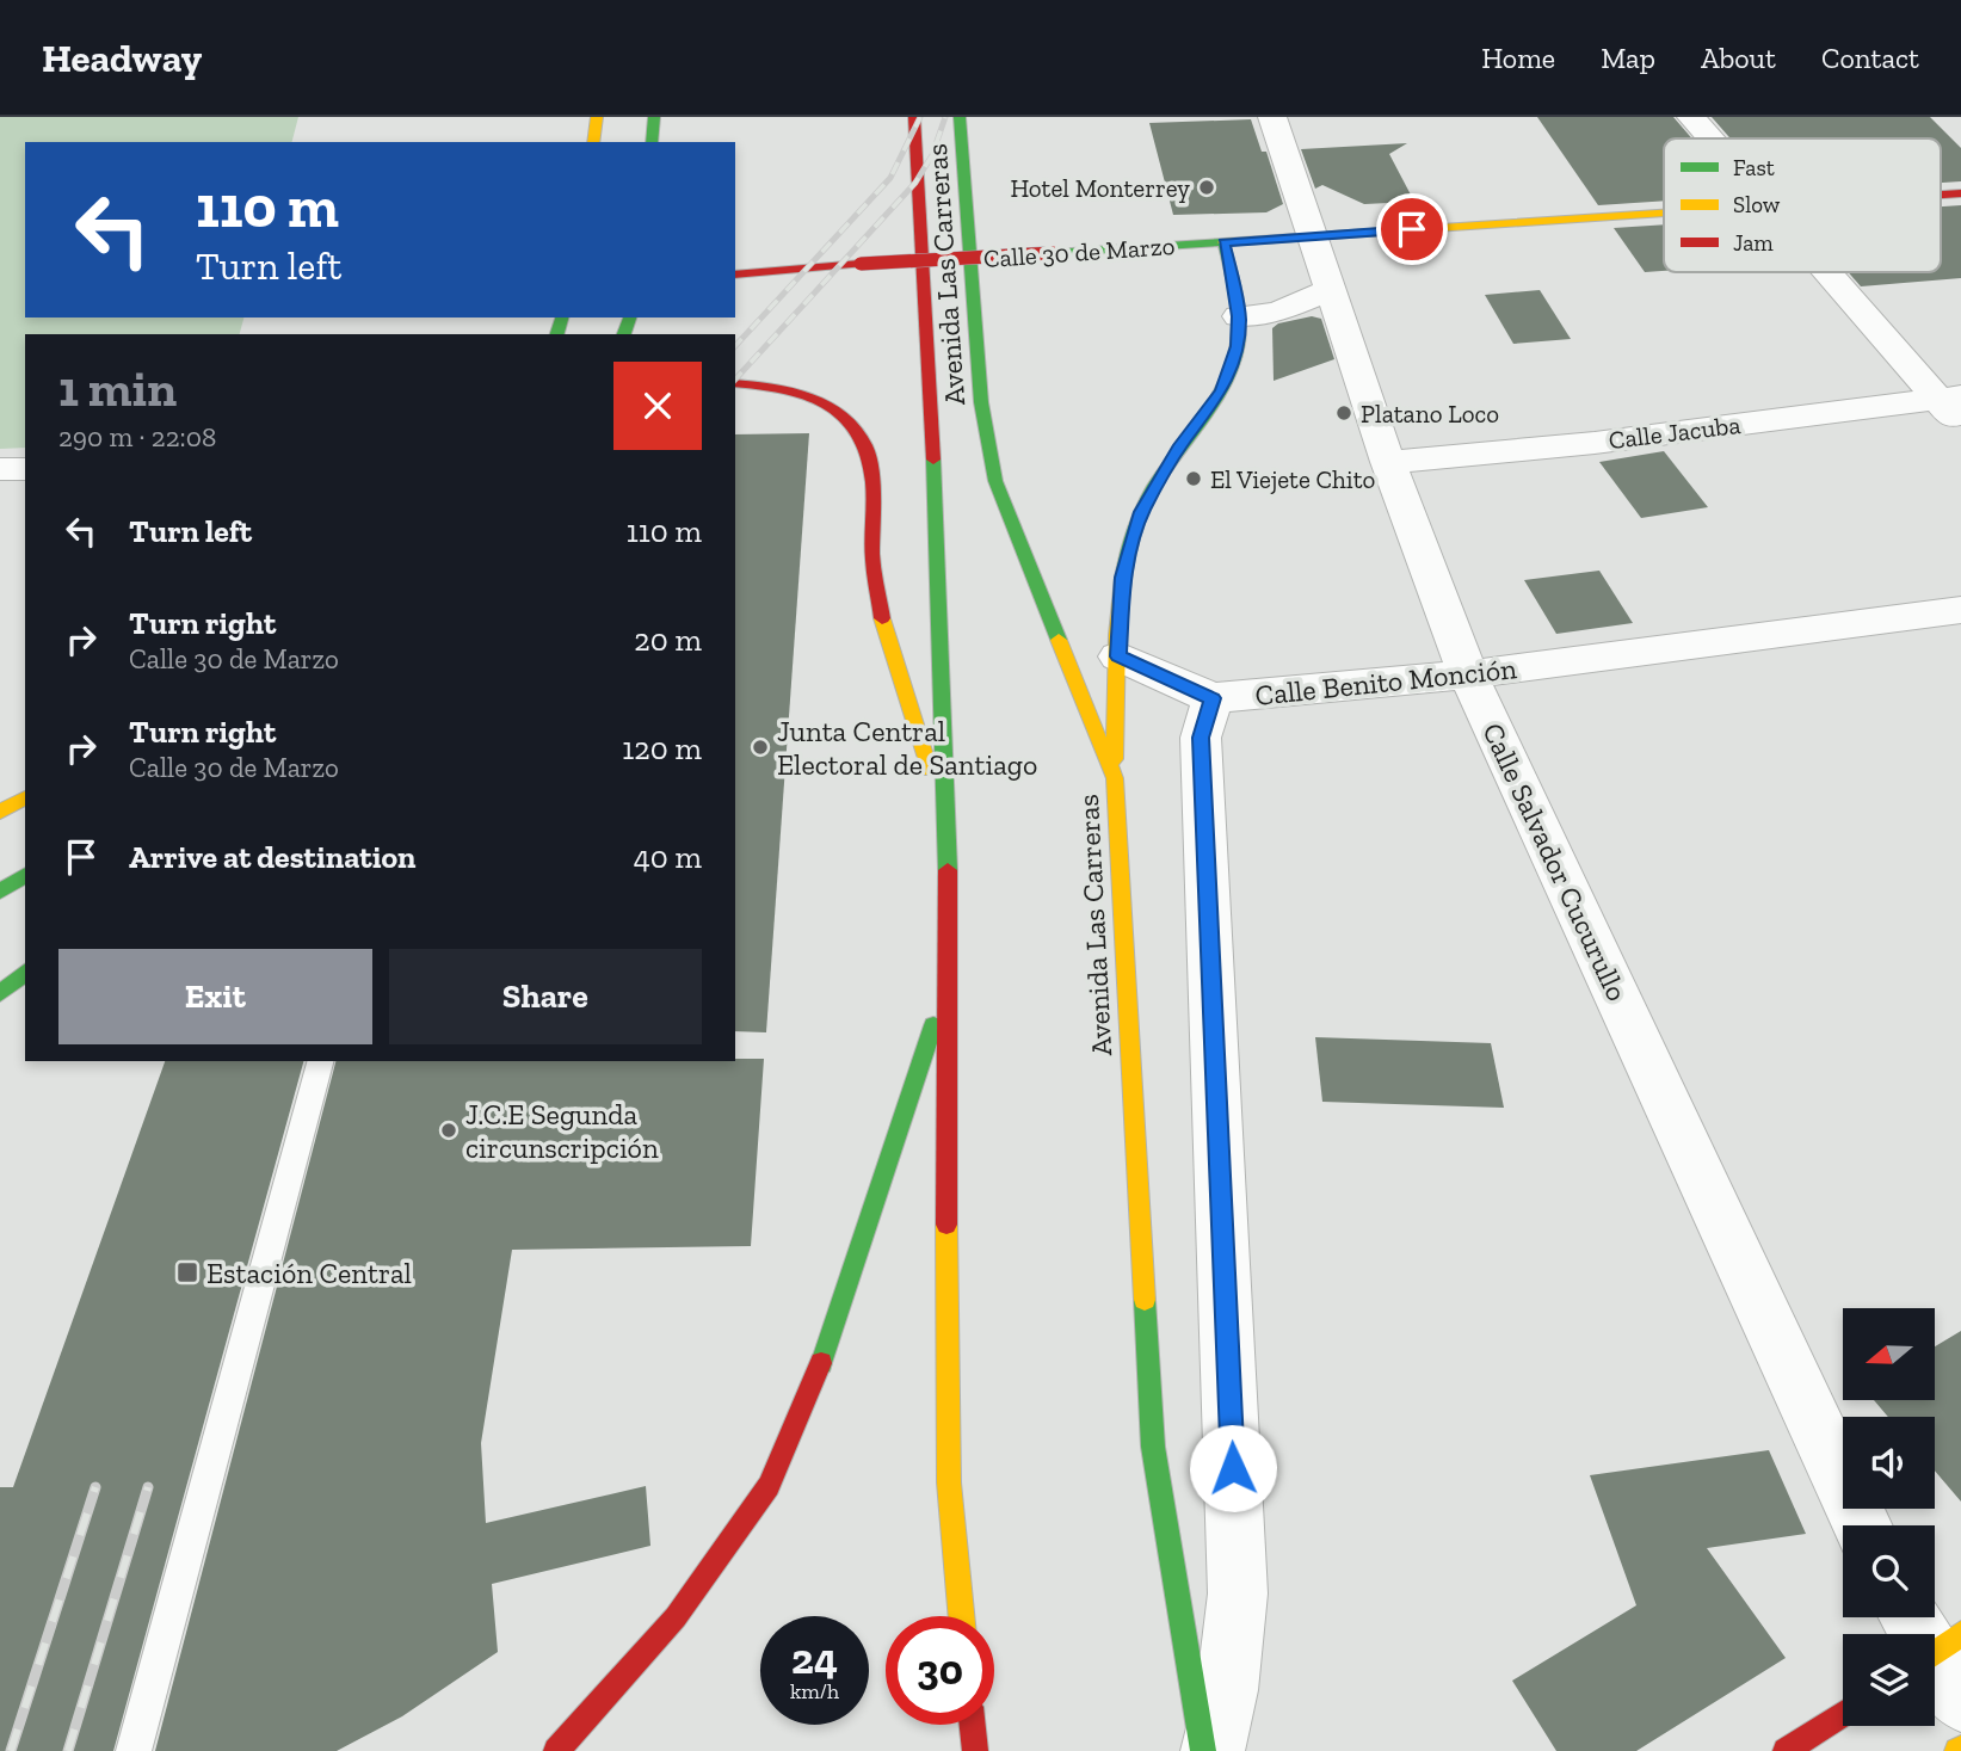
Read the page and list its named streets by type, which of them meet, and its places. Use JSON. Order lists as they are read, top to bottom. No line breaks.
{"streets":{"main road":["Calle 30 de Marzo","Avenida Las Carreras"],"street":["Calle Jacuba","Calle Benito Monción","Calle Salvador Cucurullo"]},"crossings":[["Calle 30 de Marzo","Calle Salvador Cucurullo"],["Calle Jacuba","Calle Salvador Cucurullo"],["Calle Benito Monción","Calle Salvador Cucurullo"]],"places":{"other":["Hotel Monterrey","Platano Loco","El Viejete Chito","Junta Central Electoral de Santiago","J.C.E Segunda circunscripción"],"transit":["Estación Central"]},"legend":["Fast","Slow","Jam"],"north":"left","page":{"header":"Headway","nav":["Home","Map","About","Contact"],"turn":["110 m","Turn left"],"heading":["1 min","290 m · 22:08"],"list":[{"name":"Turn left","value":"110 m"},{"name":"Turn right","note":"Calle 30 de Marzo","value":"20 m"},{"name":"Turn right","note":"Calle 30 de Marzo","value":"120 m"},{"name":"Arrive at destination","value":"40 m"}],"buttons":["Exit","Share"],"speed":"24 km/h","limit":"30"}}
